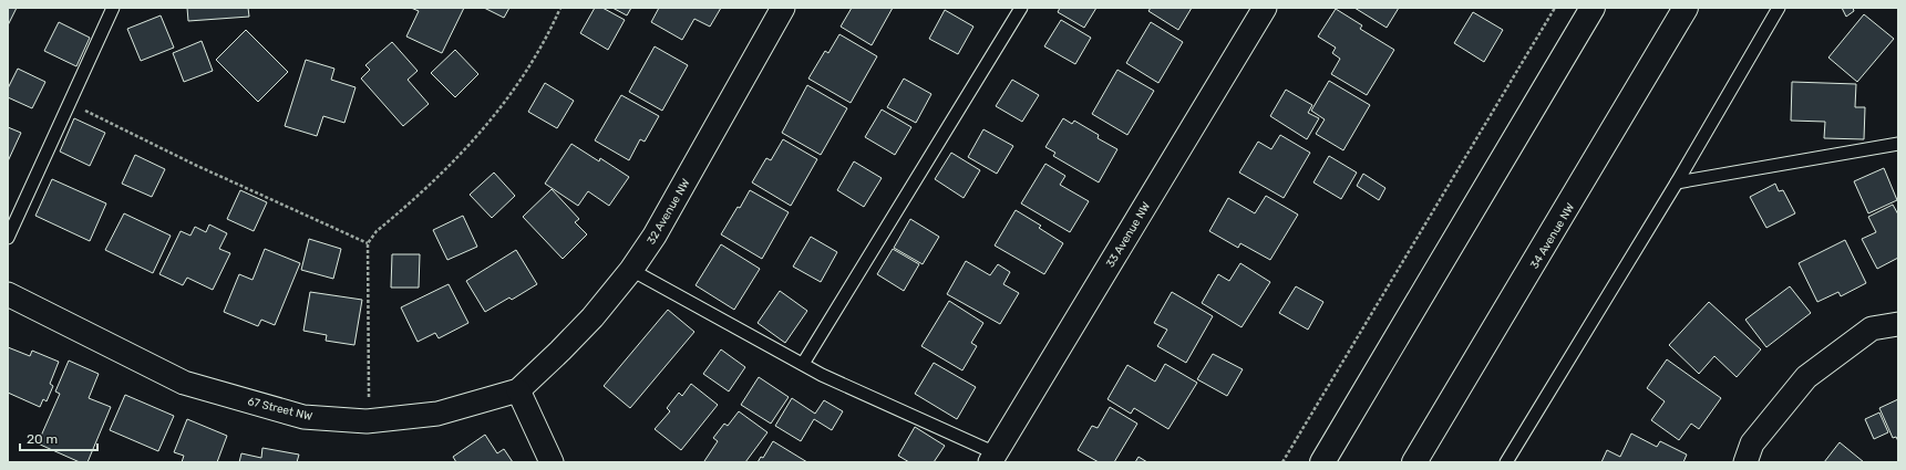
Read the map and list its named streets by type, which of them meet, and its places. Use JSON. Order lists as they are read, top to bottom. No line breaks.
{"streets":{"main road":["34 Avenue NW"],"street":["32 Avenue NW","33 Avenue NW","67 Street NW"]},"crossings":[["32 Avenue NW","67 Street NW"]],"scale_bar":"20 m"}
